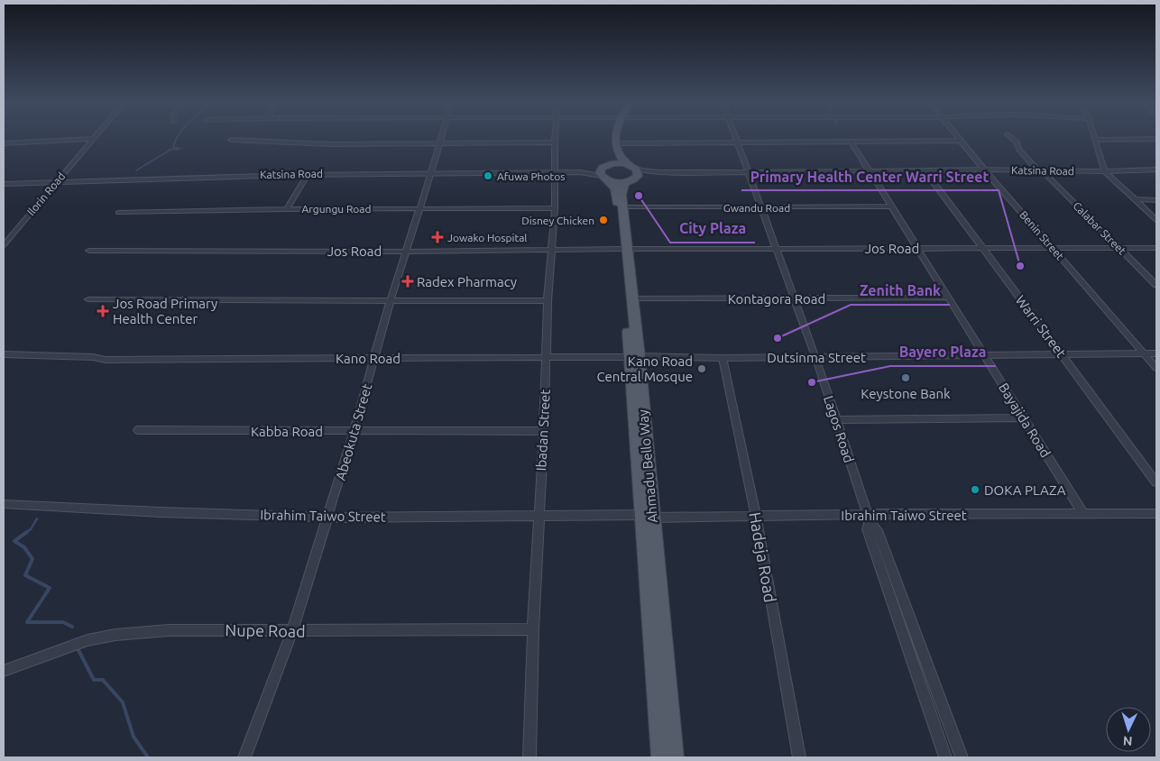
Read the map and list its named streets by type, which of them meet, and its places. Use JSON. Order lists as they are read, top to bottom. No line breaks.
{"streets":{"main road":["Ahmadu Bello Way"],"street":["Katsina Road","Ilorin Road","Gwandu Road","Argungu Road","Calabar Street","Benin Street","Jos Road","Kontagora Road","Warri Street","Dutsinma Street","Kano Road","Bayajida Road","Lagos Road","Ibadan Street","Kabba Road","Abeokuta Street","Ibrahim Taiwo Street","Hadeja Road","Nupe Road"]},"crossings":[["Katsina Road","Ilorin Road"],["Katsina Road","Calabar Street"],["Katsina Road","Benin Street"],["Katsina Road","Warri Street"],["Katsina Road","Bayajida Road"],["Katsina Road","Lagos Road"],["Katsina Road","Ibadan Street"],["Katsina Road","Abeokuta Street"],["Katsina Road","Ahmadu Bello Way"],["Gwandu Road","Bayajida Road"],["Gwandu Road","Lagos Road"],["Gwandu Road","Ahmadu Bello Way"],["Argungu Road","Ibadan Street"],["Argungu Road","Abeokuta Street"],["Calabar Street","Jos Road"],["Benin Street","Jos Road"],["Benin Street","Dutsinma Street"],["Jos Road","Warri Street"],["Jos Road","Bayajida Road"],["Jos Road","Lagos Road"],["Jos Road","Ibadan Street"],["Jos Road","Abeokuta Street"],["Jos Road","Ahmadu Bello Way"],["Kontagora Road","Bayajida Road"],["Kontagora Road","Lagos Road"],["Kontagora Road","Ahmadu Bello Way"],["Warri Street","Dutsinma Street"],["Dutsinma Street","Kano Road"],["Dutsinma Street","Bayajida Road"],["Dutsinma Street","Lagos Road"],["Dutsinma Street","Ahmadu Bello Way"],["Dutsinma Street","Hadeja Road"],["Kano Road","Ibadan Street"],["Kano Road","Abeokuta Street"],["Kano Road","Ahmadu Bello Way"],["Bayajida Road","Ibrahim Taiwo Street"],["Lagos Road","Ibrahim Taiwo Street"],["Ibadan Street","Kabba Road"],["Ibadan Street","Ibrahim Taiwo Street"],["Ibadan Street","Nupe Road"],["Kabba Road","Abeokuta Street"],["Abeokuta Street","Ibrahim Taiwo Street"],["Abeokuta Street","Nupe Road"],["Ahmadu Bello Way","Ibrahim Taiwo Street"],["Ibrahim Taiwo Street","Hadeja Road"]],"places":{"other":["Afuwa Photos","City Plaza","Disney Chicken","Primary Health Center Warri Street","Zenith Bank","Kano Road Central Mosque","Keystone Bank","Bayero Plaza","DOKA PLAZA"],"health":["Jowako Hospital","Radex Pharmacy","Jos Road Primary Health Center"]},"north":"bottom"}
